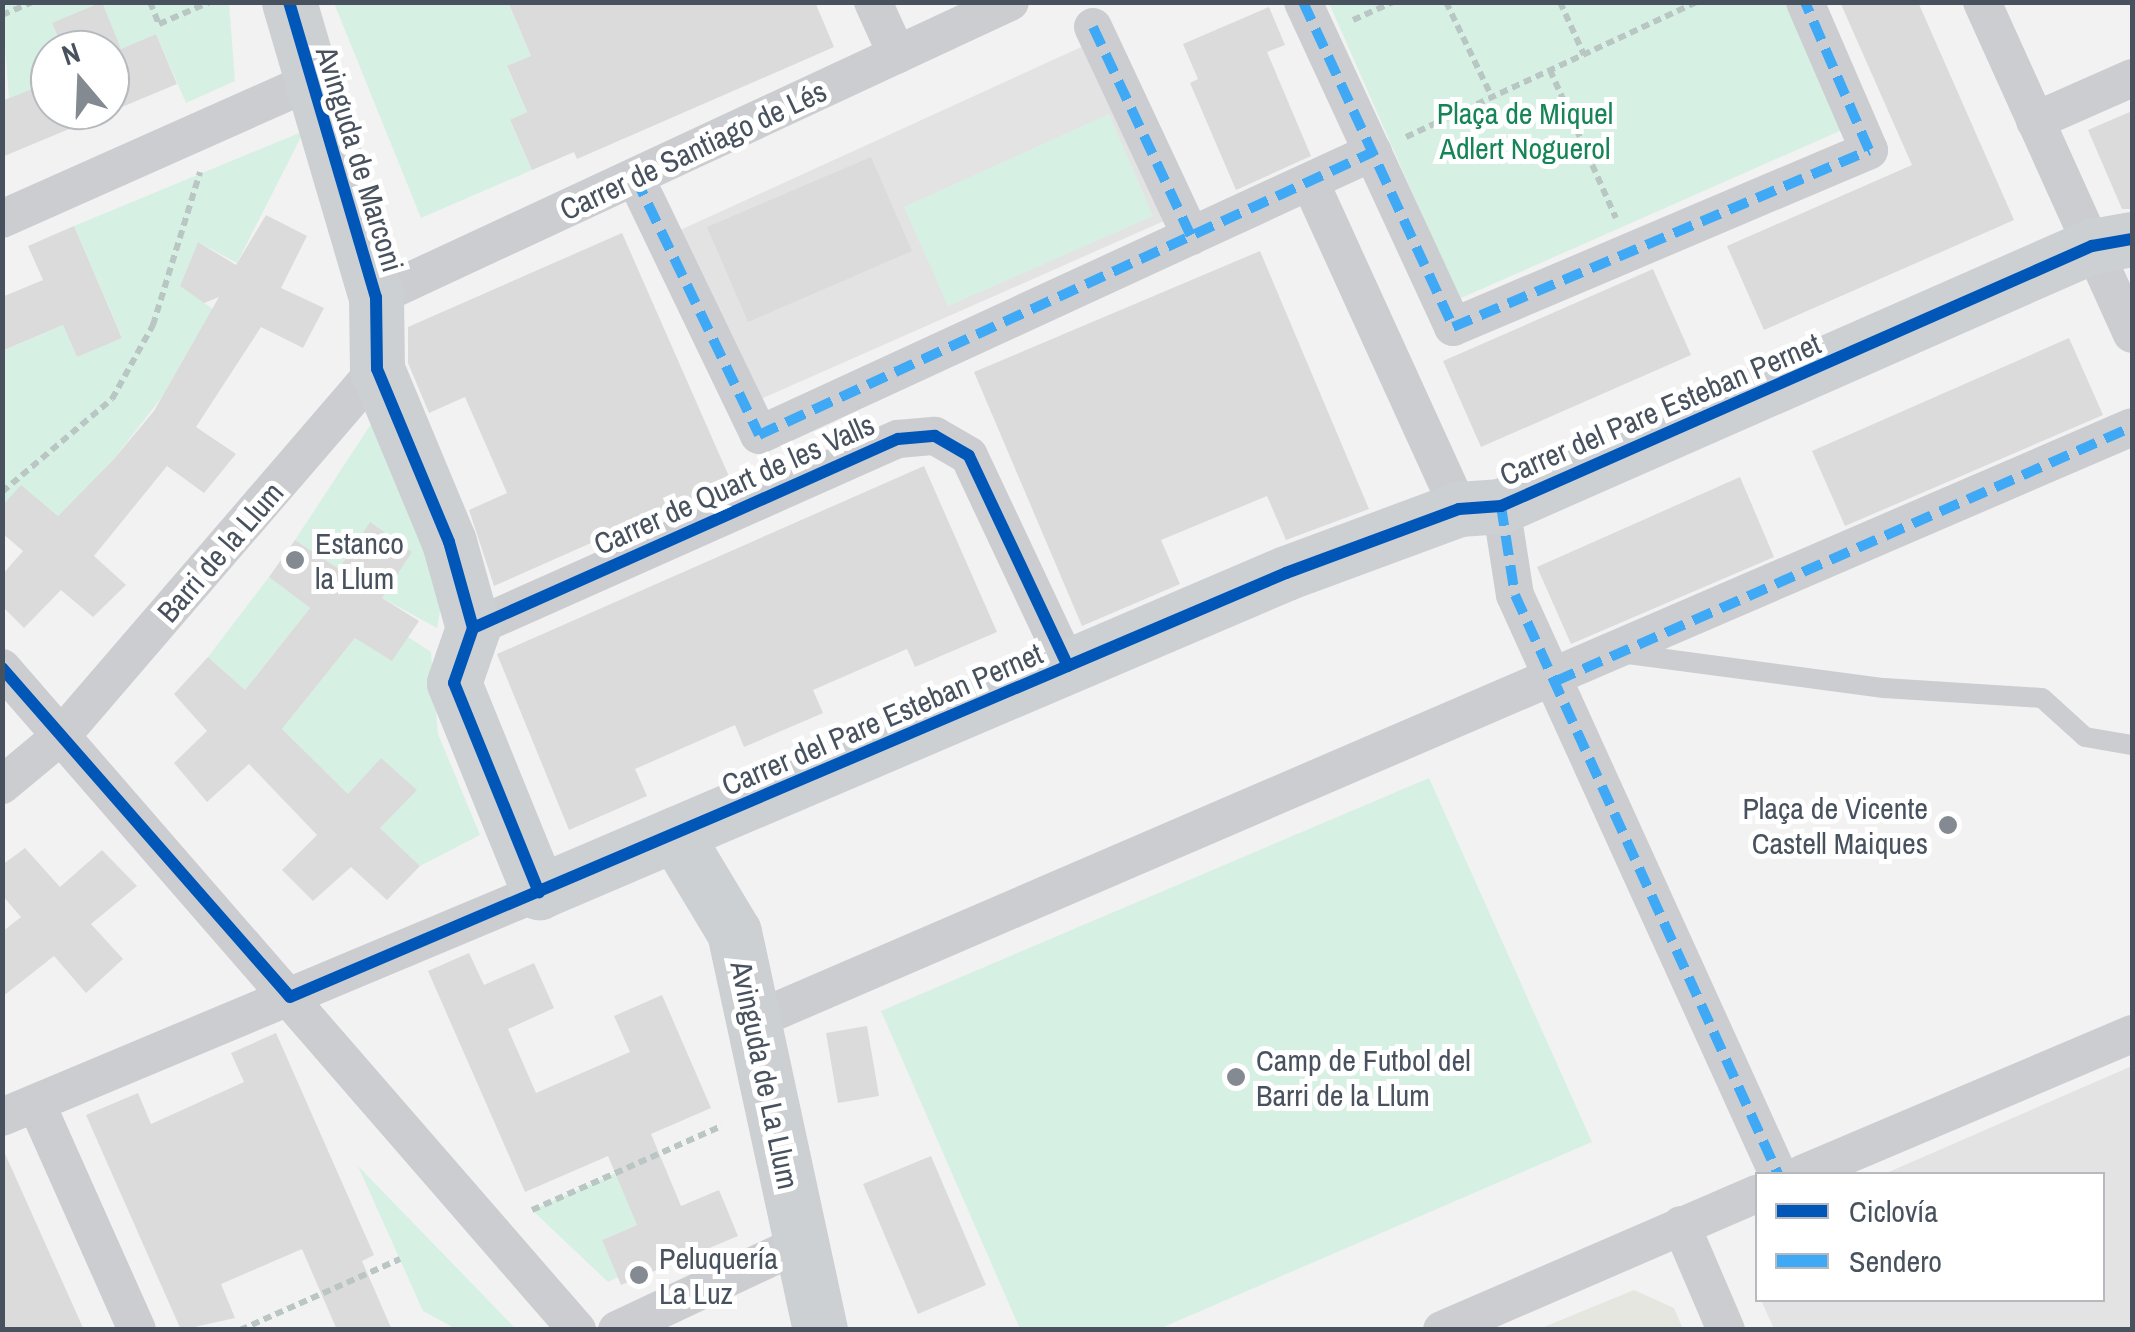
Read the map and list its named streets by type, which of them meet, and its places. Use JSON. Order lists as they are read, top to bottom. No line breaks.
{"streets":{"street":["Carrer de Santiago de Lés","Avinguda de Marconi","Carrer del Pare Esteban Pernet","Carrer de Quart de les Valls","Barri de la Llum","Avinguda de La Llum"]},"crossings":[["Carrer de Santiago de Lés","Avinguda de Marconi"],["Carrer de Santiago de Lés","Carrer de Quart de les Valls"],["Avinguda de Marconi","Carrer de Quart de les Valls"],["Avinguda de Marconi","Barri de la Llum"],["Carrer del Pare Esteban Pernet","Carrer de Quart de les Valls"],["Carrer del Pare Esteban Pernet","Avinguda de La Llum"]],"parks":["Plaça de Miquel Adlert Noguerol"],"places":["Estanco la Llum","Plaça de Vicente Castell Maiques","Camp de Futbol del Barri de la Llum","Peluquería La Luz"],"legend":["Ciclovía","Sendero"],"north":"top"}
